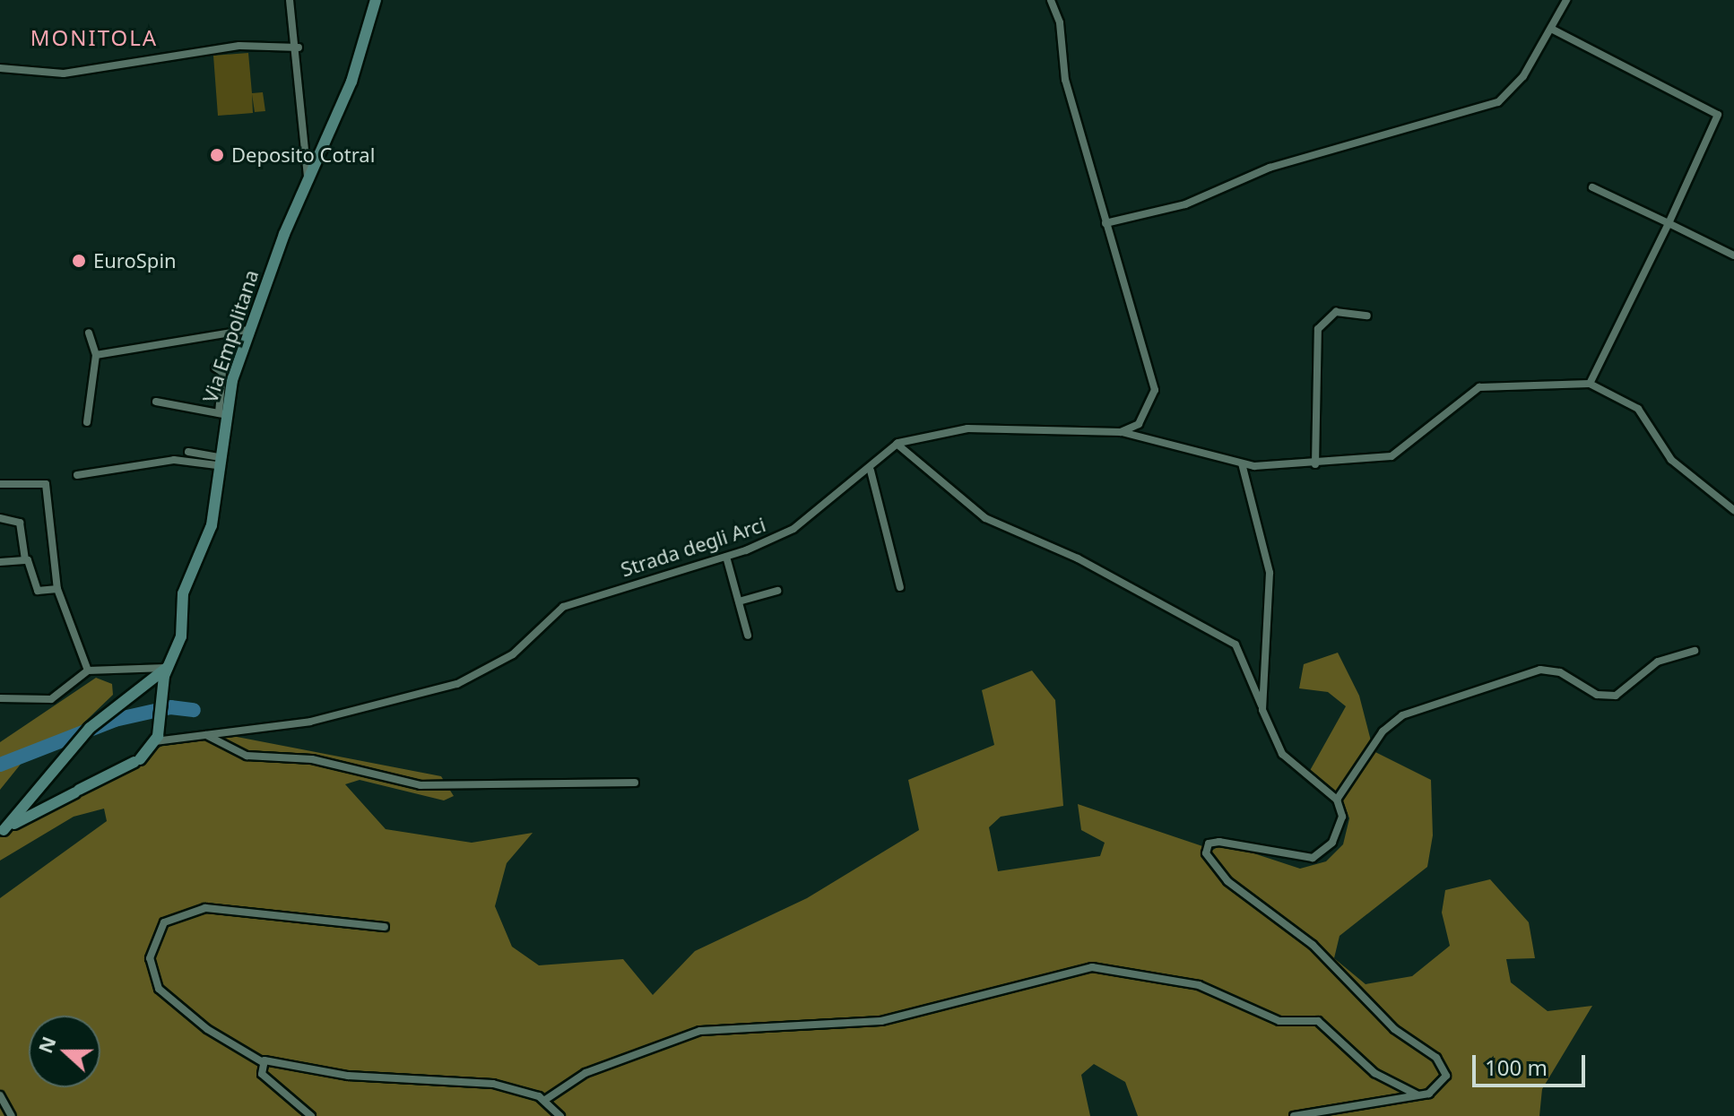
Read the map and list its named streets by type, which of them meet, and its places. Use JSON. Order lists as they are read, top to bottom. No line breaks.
{"streets":{"main road":["Via Empolitana"],"street":["Strada degli Arci"]},"crossings":[["Via Empolitana","Strada degli Arci"]],"districts":["MONITOLA"],"places":["Deposito Cotral","EuroSpin"],"scale_bar":"100 m","north":"left"}
